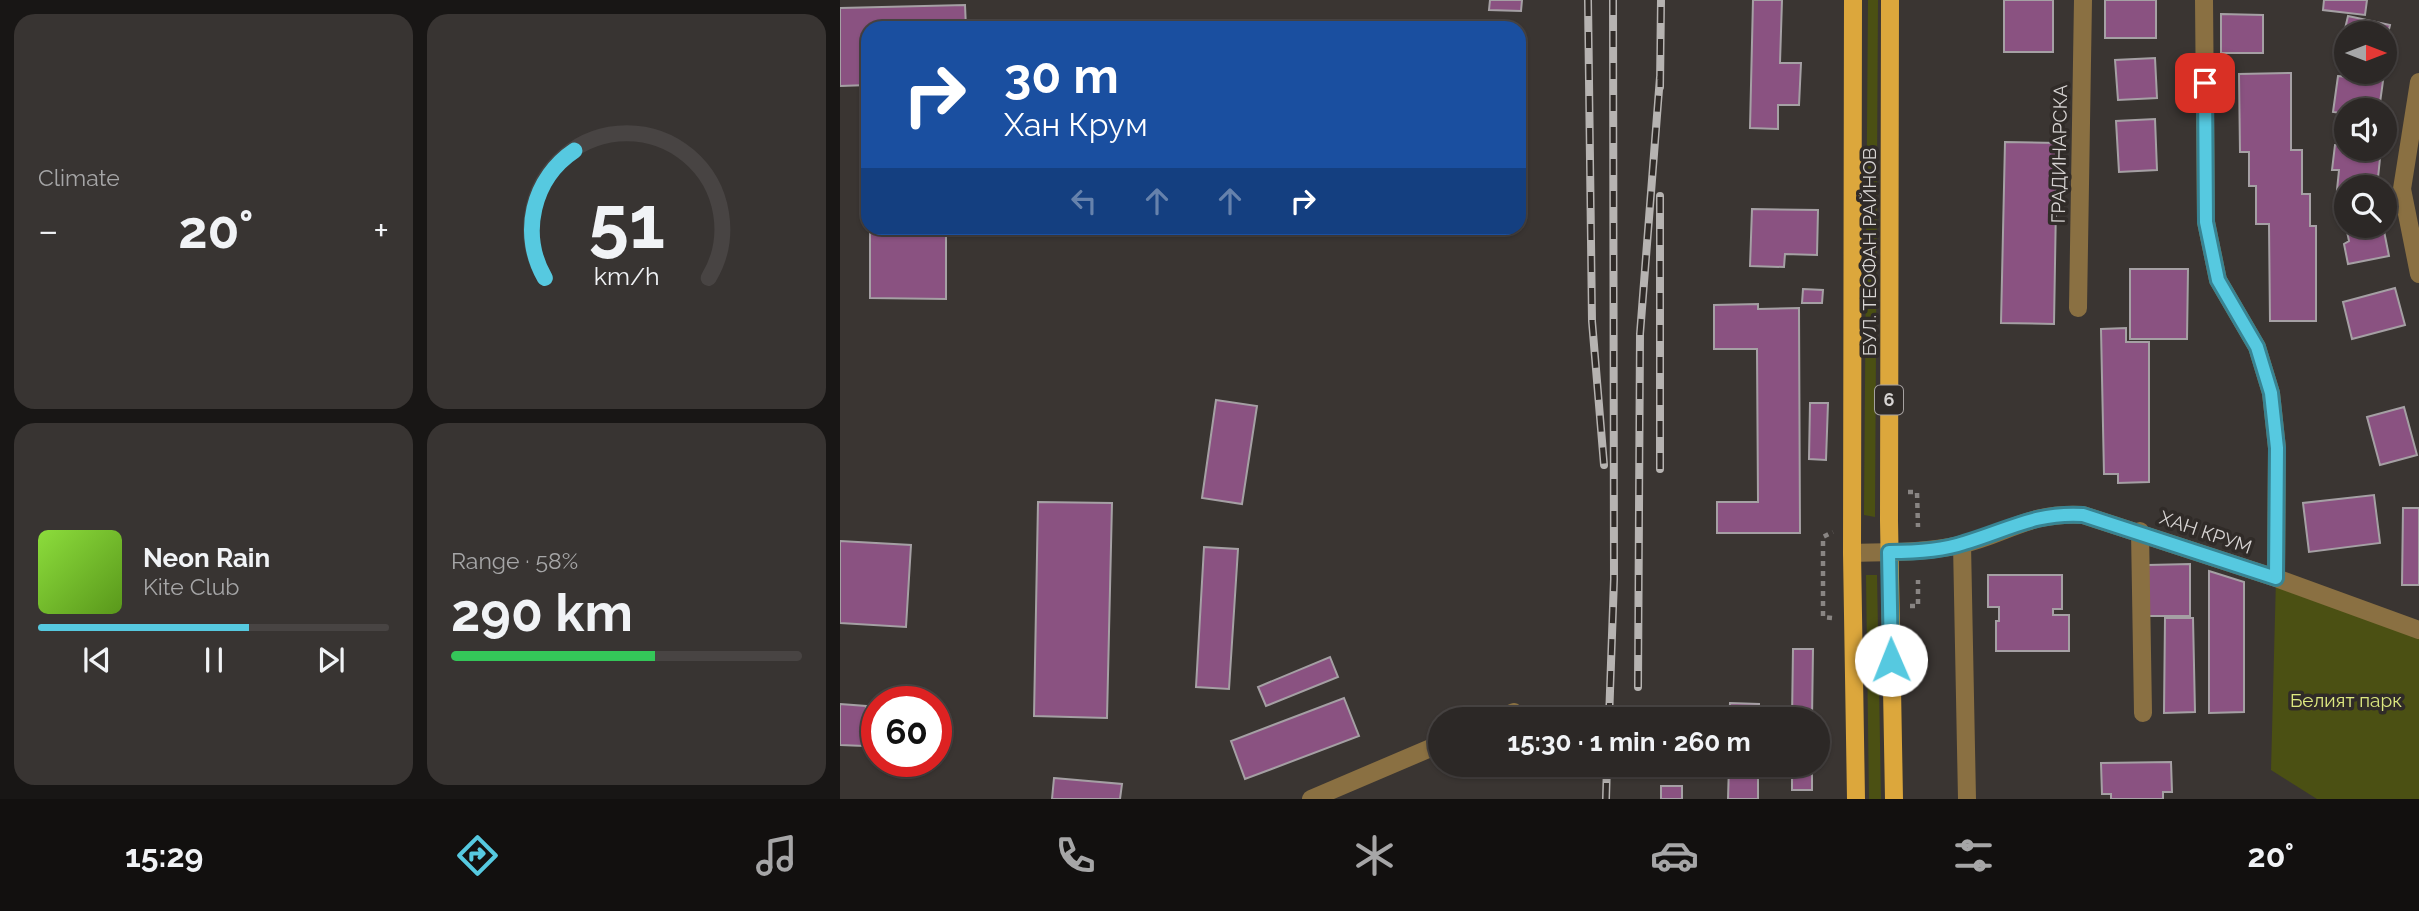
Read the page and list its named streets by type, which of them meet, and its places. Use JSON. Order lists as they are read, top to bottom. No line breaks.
{"streets":{"main road":["БУЛ. ТЕОФАН РАЙНОВ","6"],"street":["ГРАДИНАРСКА","ХАН КРУМ"]},"crossings":[["БУЛ. ТЕОФАН РАЙНОВ","ХАН КРУМ"]],"parks":["Белият парк"],"north":"right","page":{"tile":["Climate",["Range · 58%","290 km"]],"turn":["30 m","Хан Крум"],"heat":["−","20°","+"],"song":["Neon Rain","Kite Club"],"limit":"60","trip":"15:30 · 1 min · 260 m","tabs":["15:29","20°"],"gauge":["51","km/h"]}}
